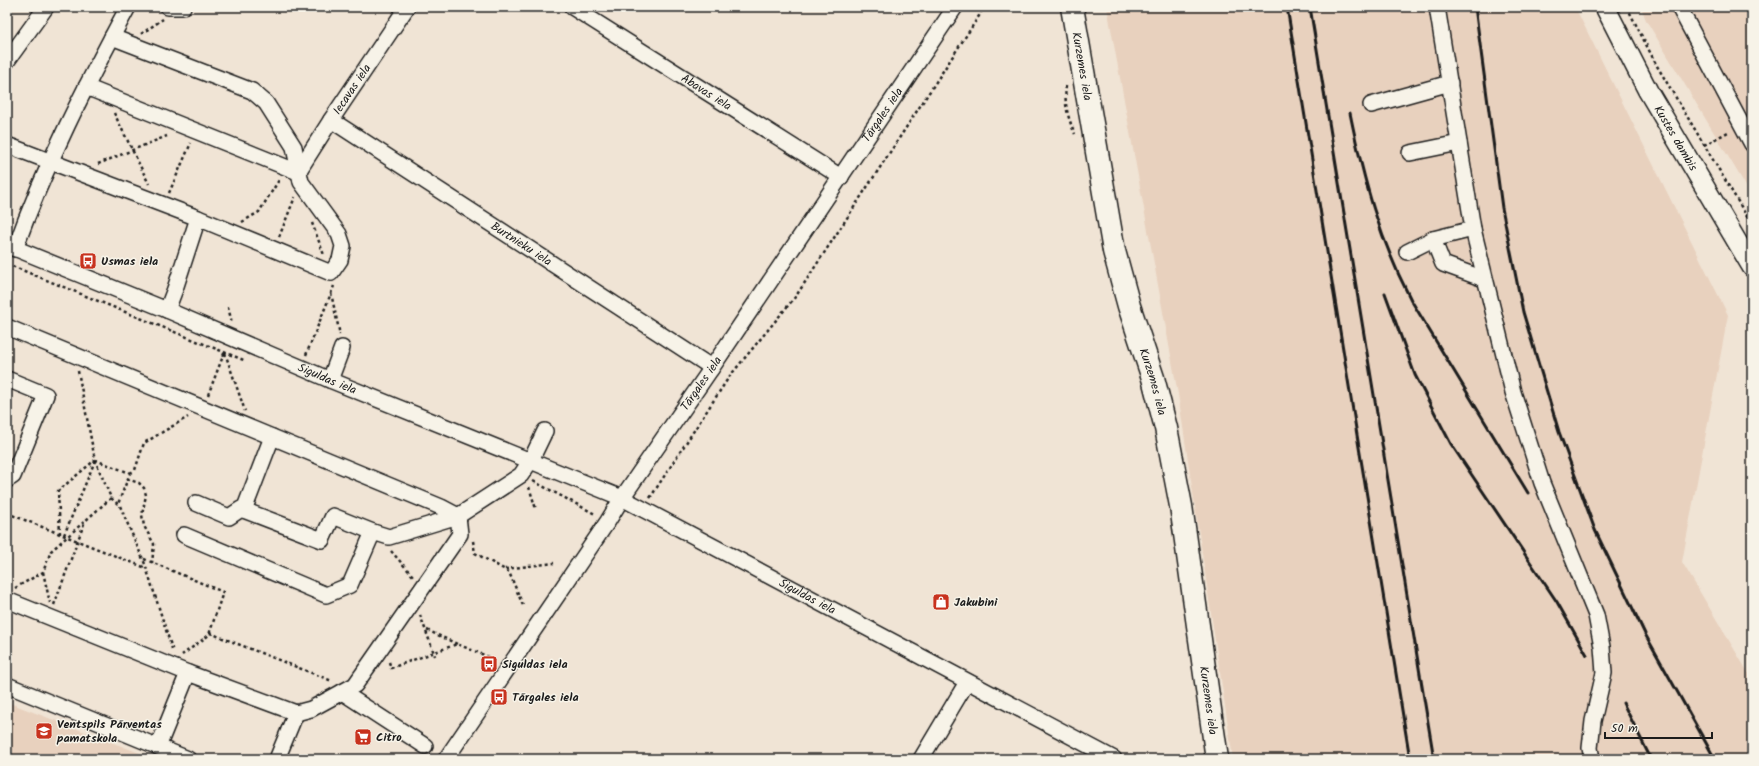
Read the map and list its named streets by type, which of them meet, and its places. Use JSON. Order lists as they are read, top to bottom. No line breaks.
{"streets":{"highway":["Kurzemes iela"],"main road":["Kustes dambis"],"street":["Iecavas iela","Abavas iela","Tārgales iela","Burtnieku iela","Siguldas iela"]},"crossings":[["Iecavas iela","Burtnieku iela"],["Abavas iela","Tārgales iela"],["Tārgales iela","Burtnieku iela"],["Tārgales iela","Siguldas iela"]],"places":{"bus stop":["Usmas iela","Siguldas iela","Tārgales iela"],"shop":["Jakubini"],"school or university":["Ventspils Pārventas pamatskola"],"supermarket":["Citro"]},"scale_bar":"50 m"}
